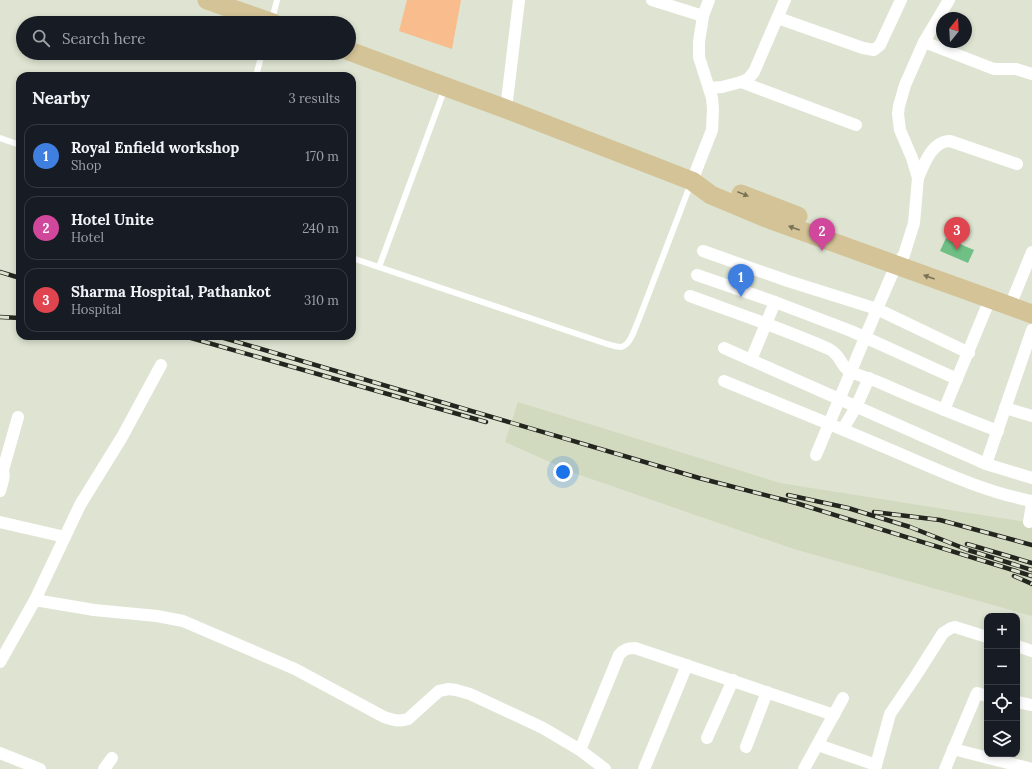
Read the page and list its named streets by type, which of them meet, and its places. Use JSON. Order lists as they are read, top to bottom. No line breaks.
{"north":"top","page":{"search":"Search here","heading":["Nearby","3 results"],"list":[{"mark":"1","name":"Royal Enfield workshop","note":"Shop","value":"170 m"},{"mark":"2","name":"Hotel Unite","note":"Hotel","value":"240 m"},{"mark":"3","name":"Sharma Hospital, Pathankot","note":"Hospital","value":"310 m"}],"pins":["3","2","1"],"map_buttons":["+","−"]}}
